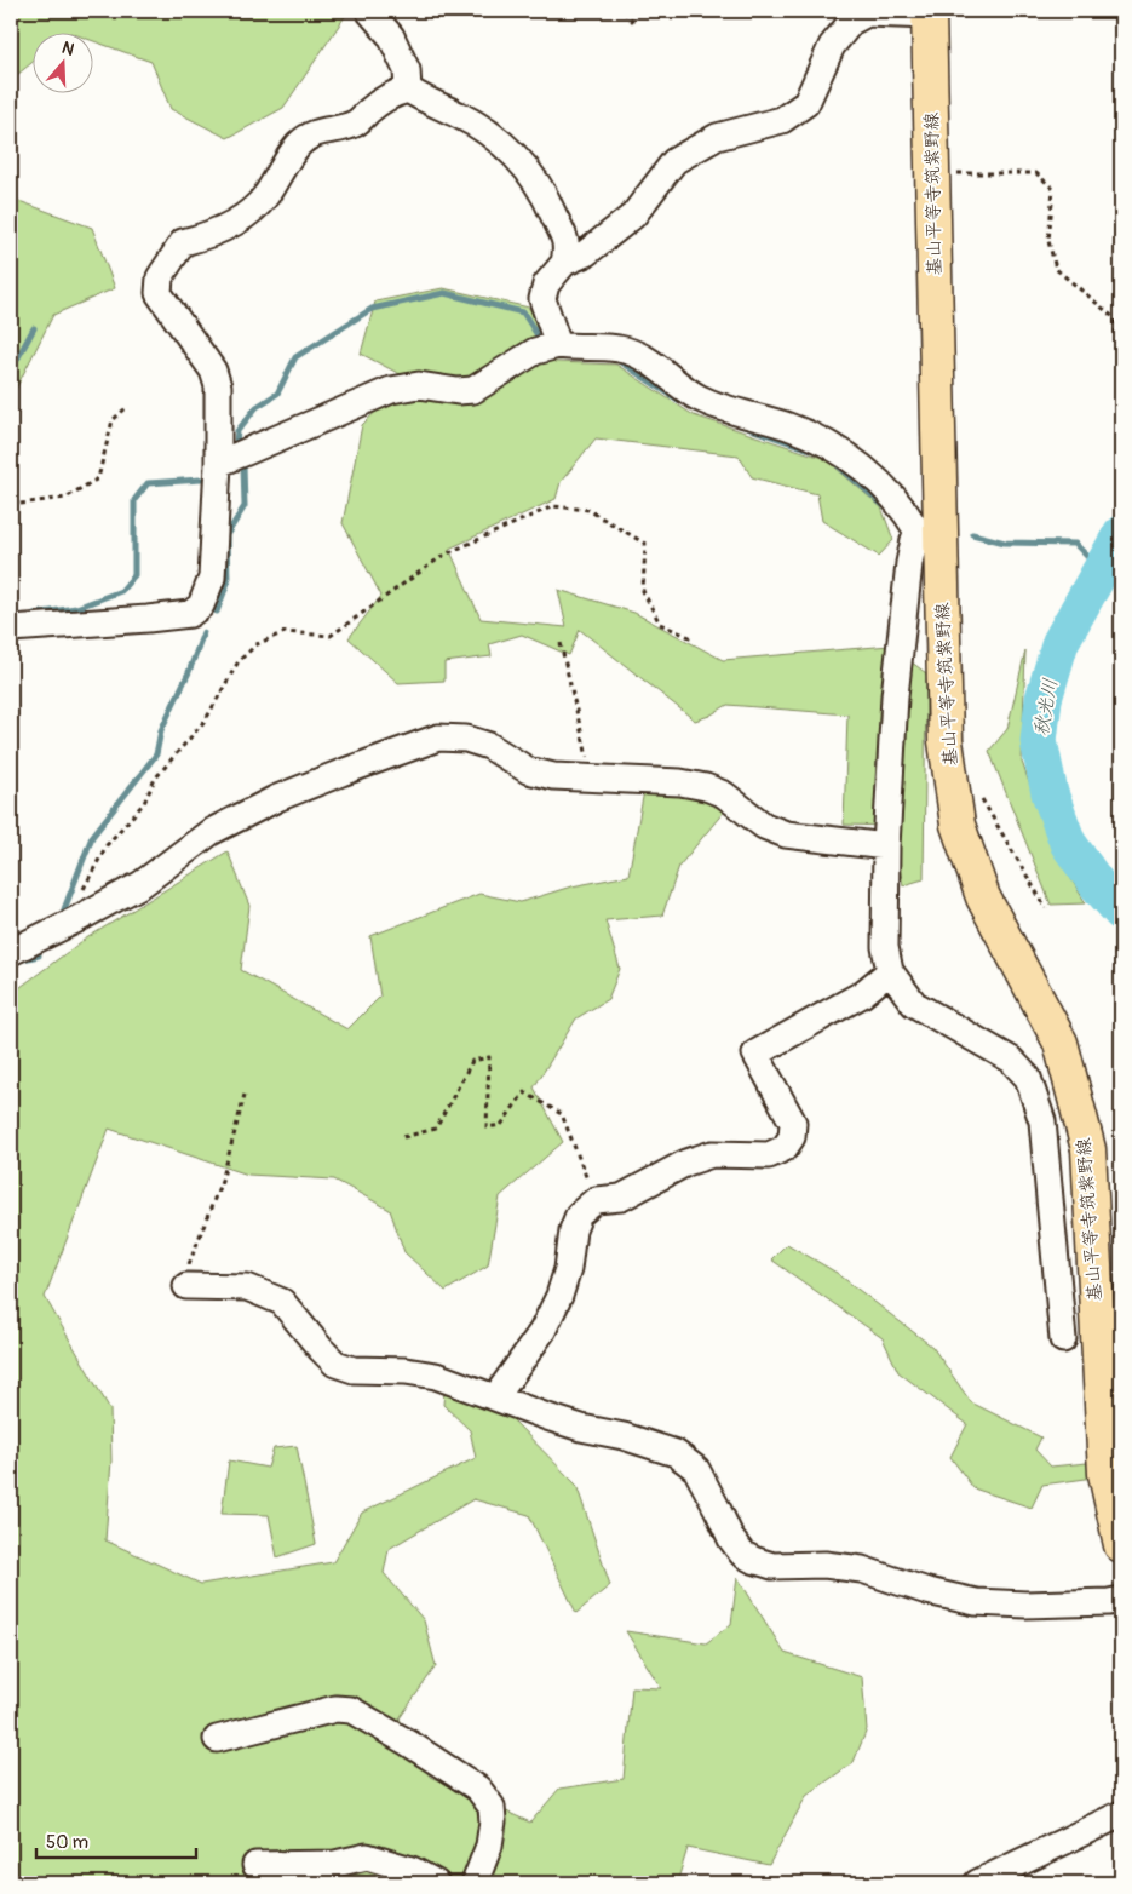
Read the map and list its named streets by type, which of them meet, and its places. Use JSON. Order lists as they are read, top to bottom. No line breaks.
{"streets":{"main road":["基山平等寺筑紫野線"]},"water":["秋光川"],"scale_bar":"50 m","north":"top"}
